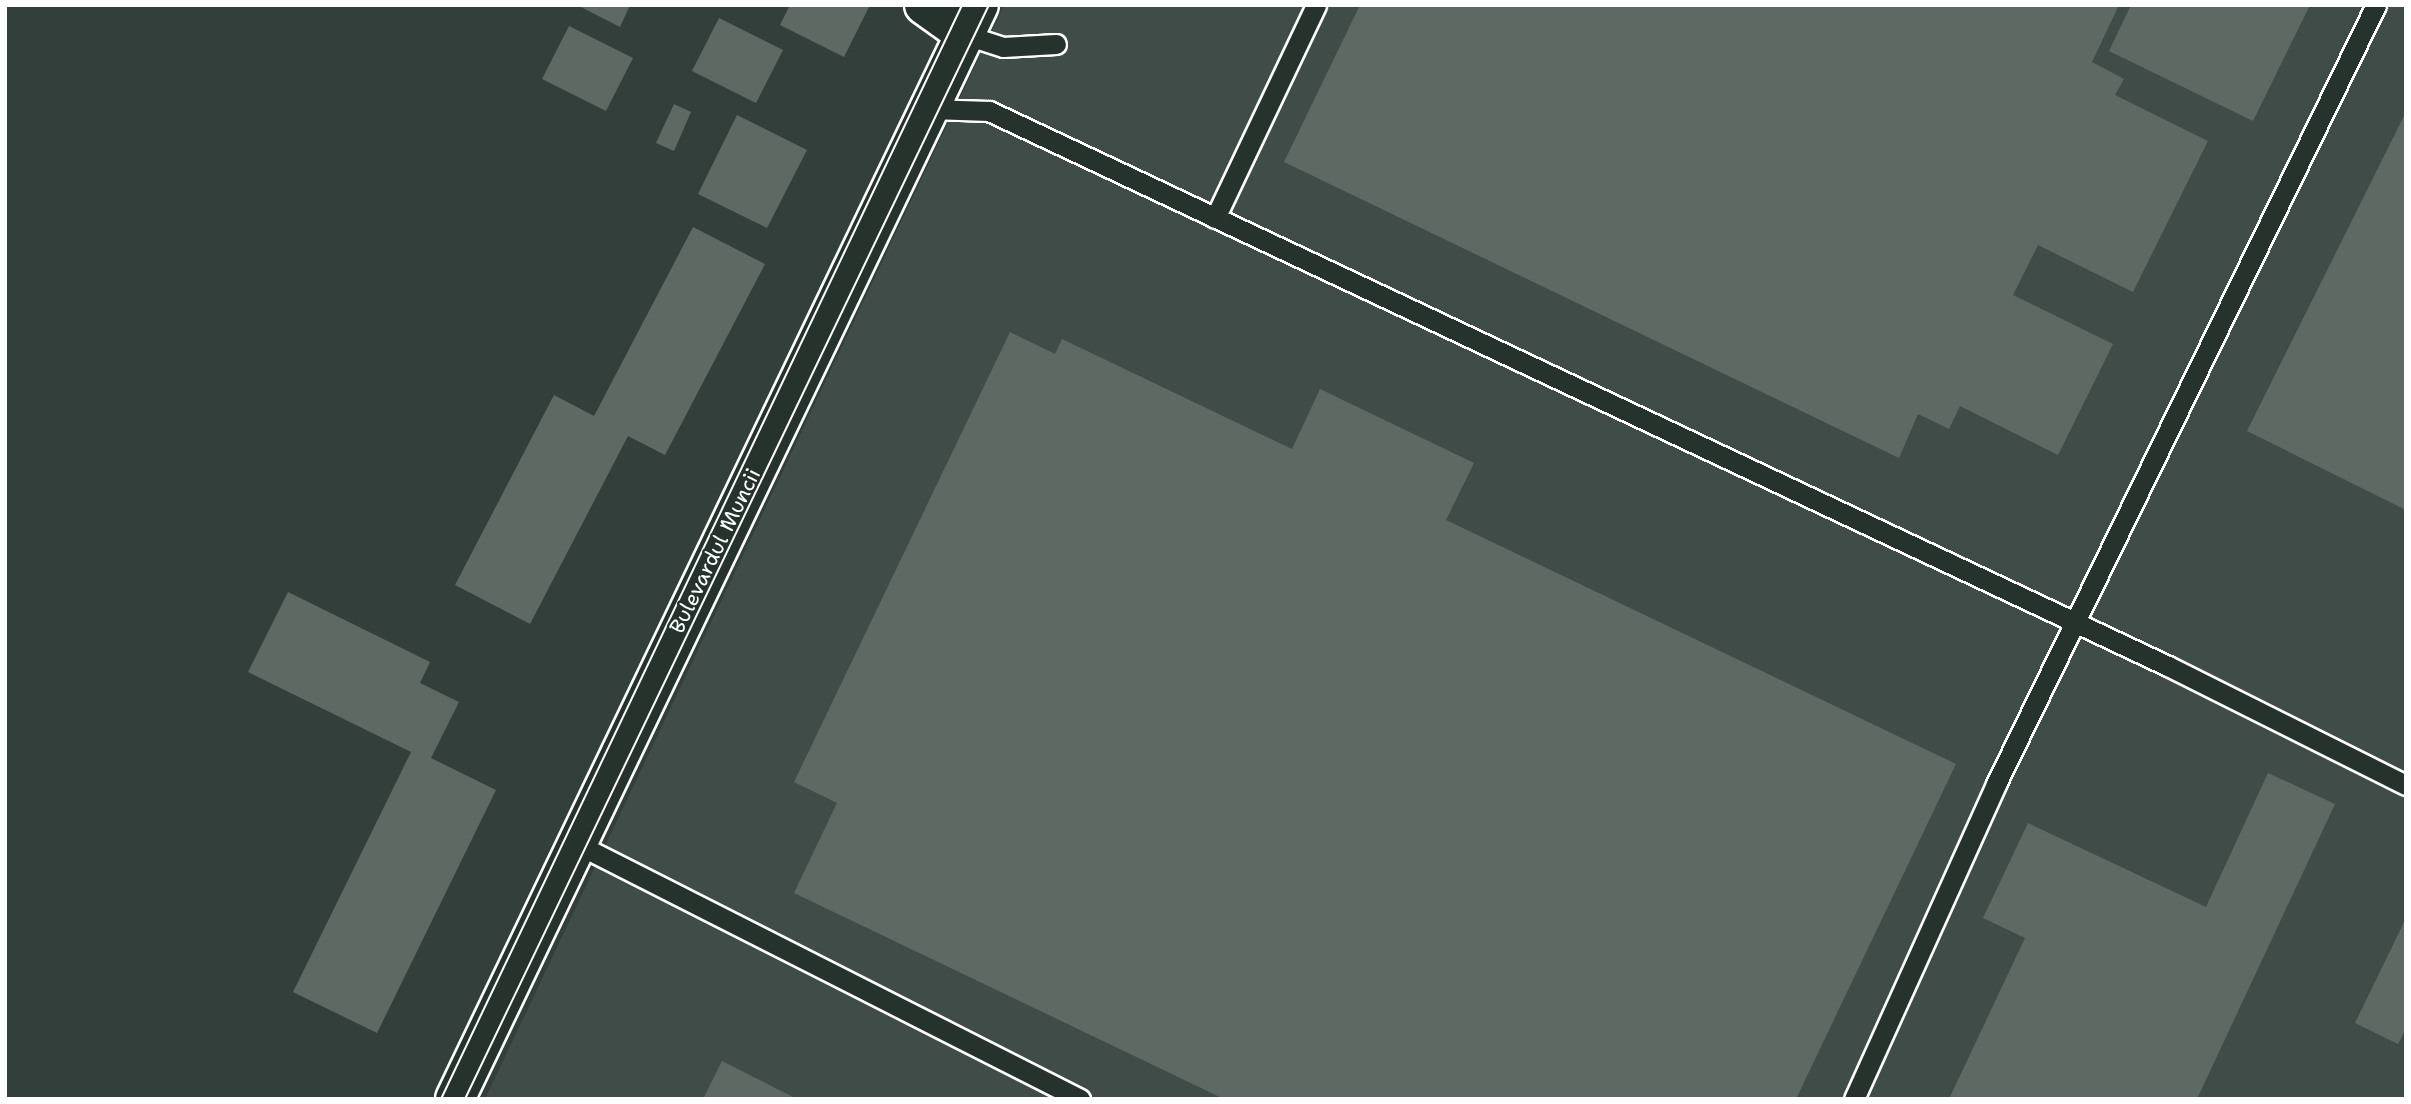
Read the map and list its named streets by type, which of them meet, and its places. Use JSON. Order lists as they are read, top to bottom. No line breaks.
{"streets":{"main road":["Bulevardul Muncii"]}}
